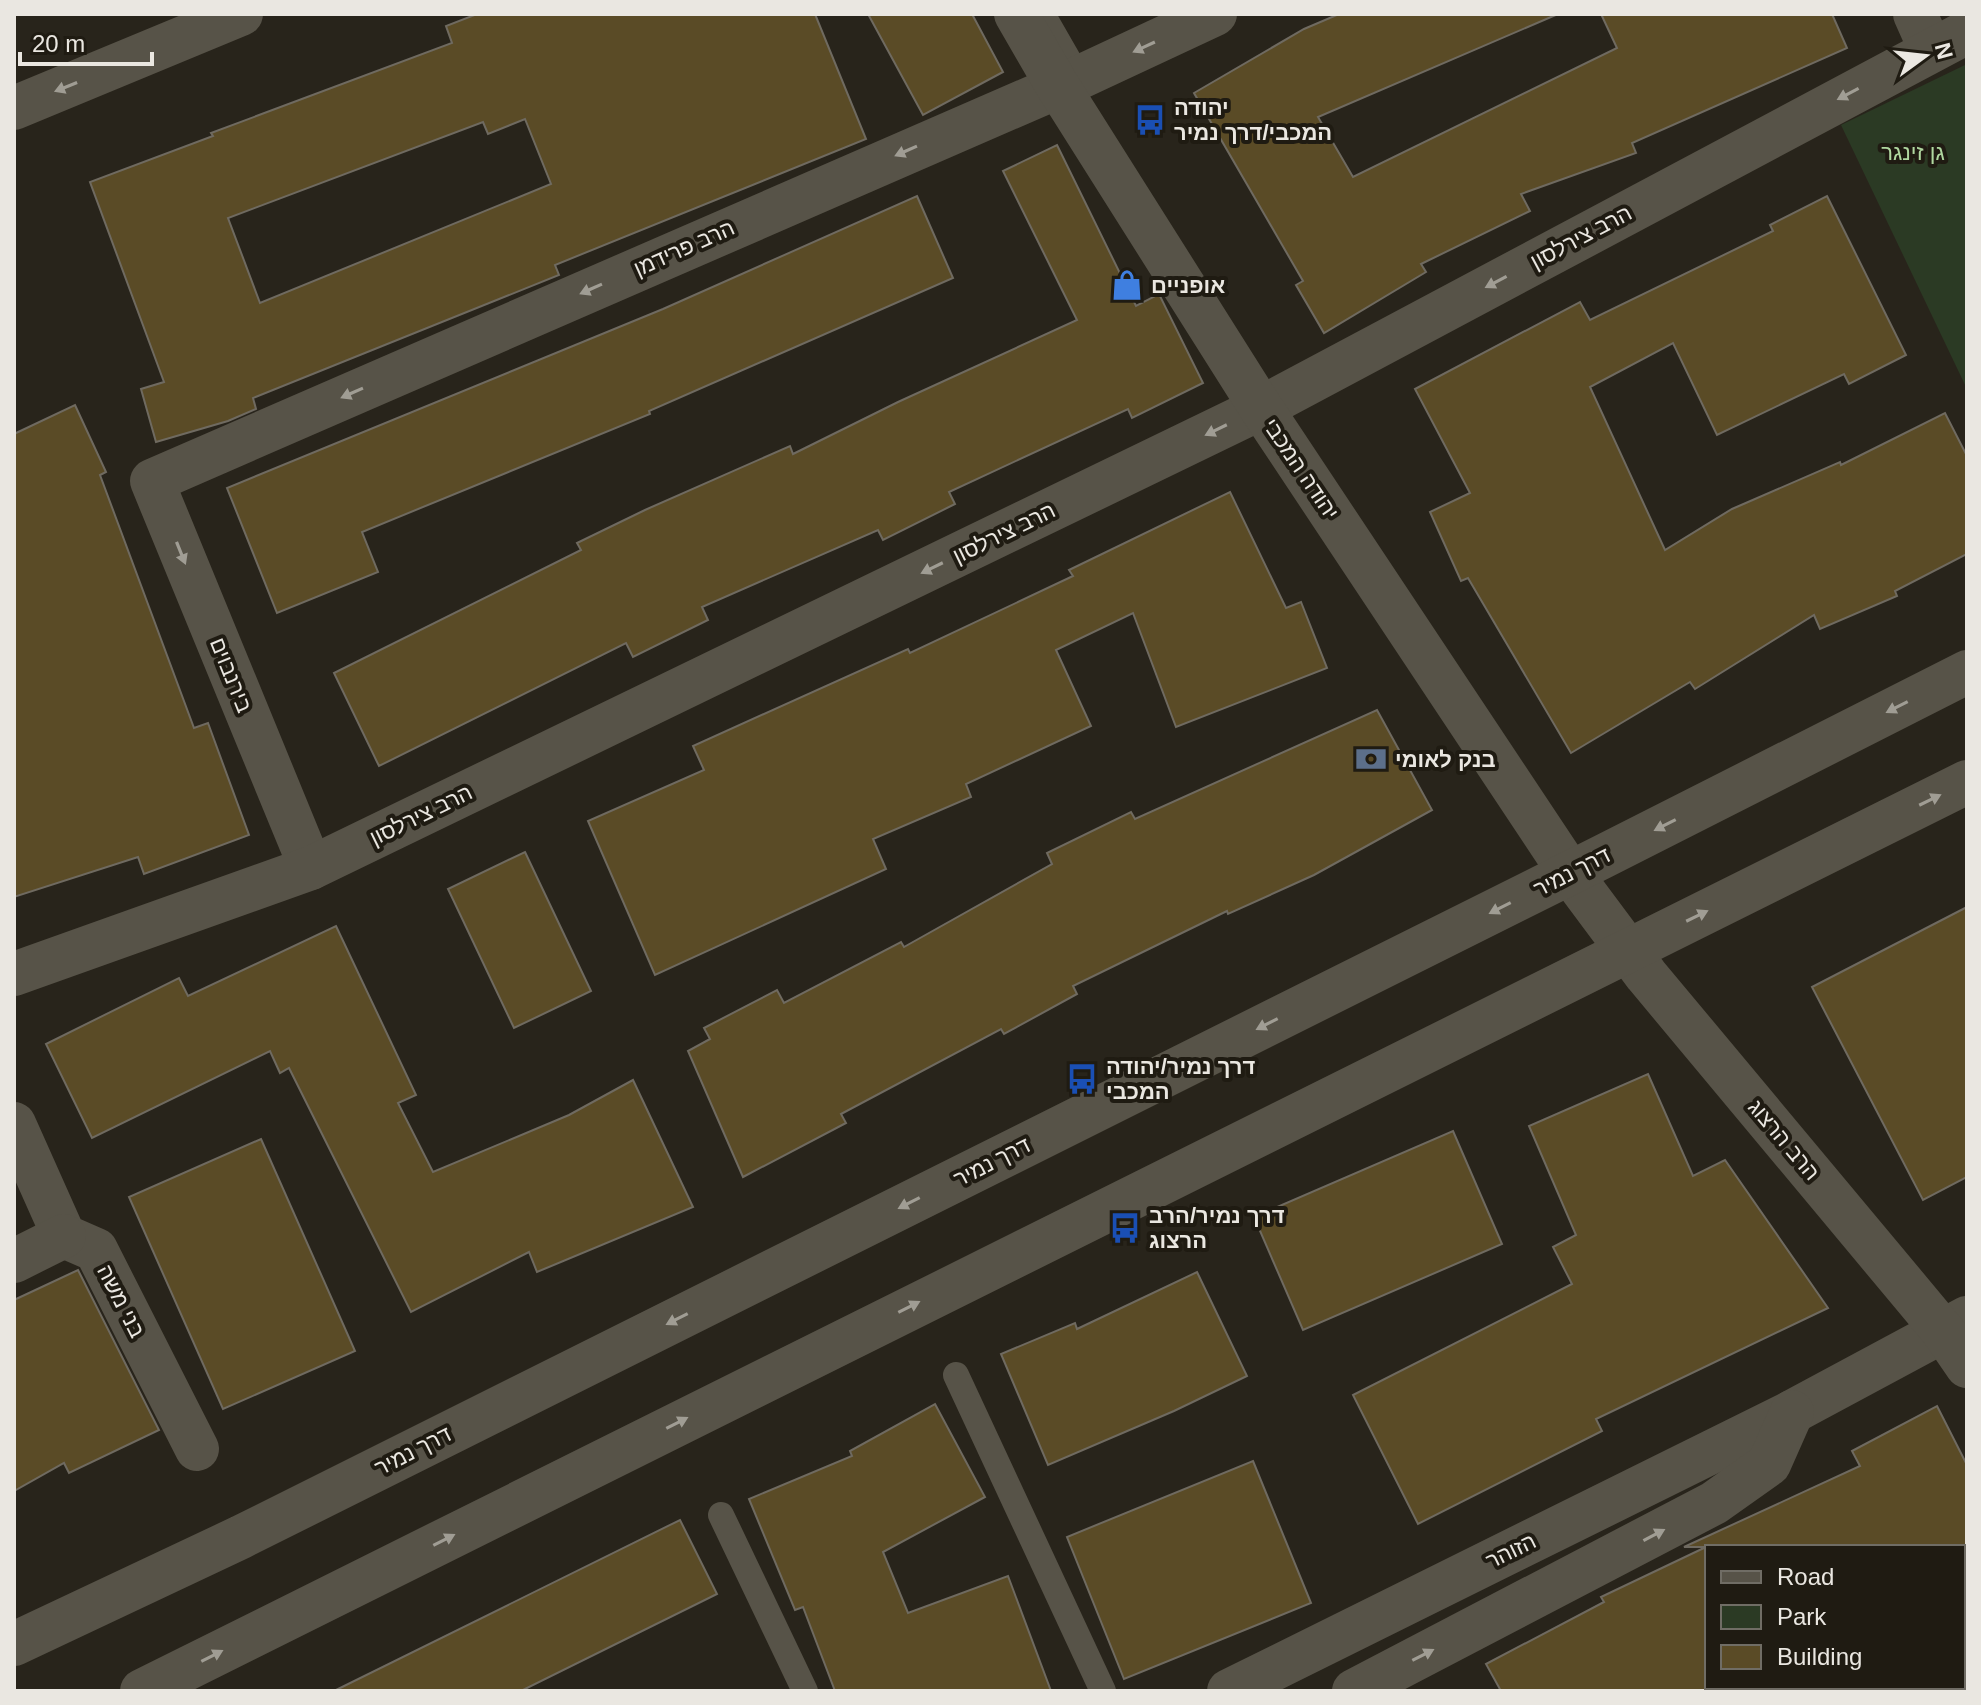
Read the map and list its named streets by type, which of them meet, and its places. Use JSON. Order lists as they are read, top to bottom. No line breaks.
{"streets":{"street":["הרב צירלסון","הרב פרידמן","יהודה המכבי","בירנבוים","דרך נמיר","הרב הרצוג","בני משה","הזוהר"]},"crossings":[["הרב צירלסון","יהודה המכבי"],["הרב צירלסון","בירנבוים"],["הרב פרידמן","יהודה המכבי"],["הרב פרידמן","בירנבוים"],["יהודה המכבי","דרך נמיר"],["יהודה המכבי","הרב הרצוג"],["הרב הרצוג","הזוהר"]],"one_way":["הרב צירלסון","הרב פרידמן","בירנבוים"],"parks":["גן זינגר"],"places":{"bus stop":["יהודה המכבי/דרך נמיר","דרך נמיר/יהודה המכבי","דרך נמיר/הרב הרצוג"],"shop":["אופניים"],"bank":["בנק לאומי"]},"legend":["Road","Park","Building"],"scale_bar":"20 m","north":"right"}
